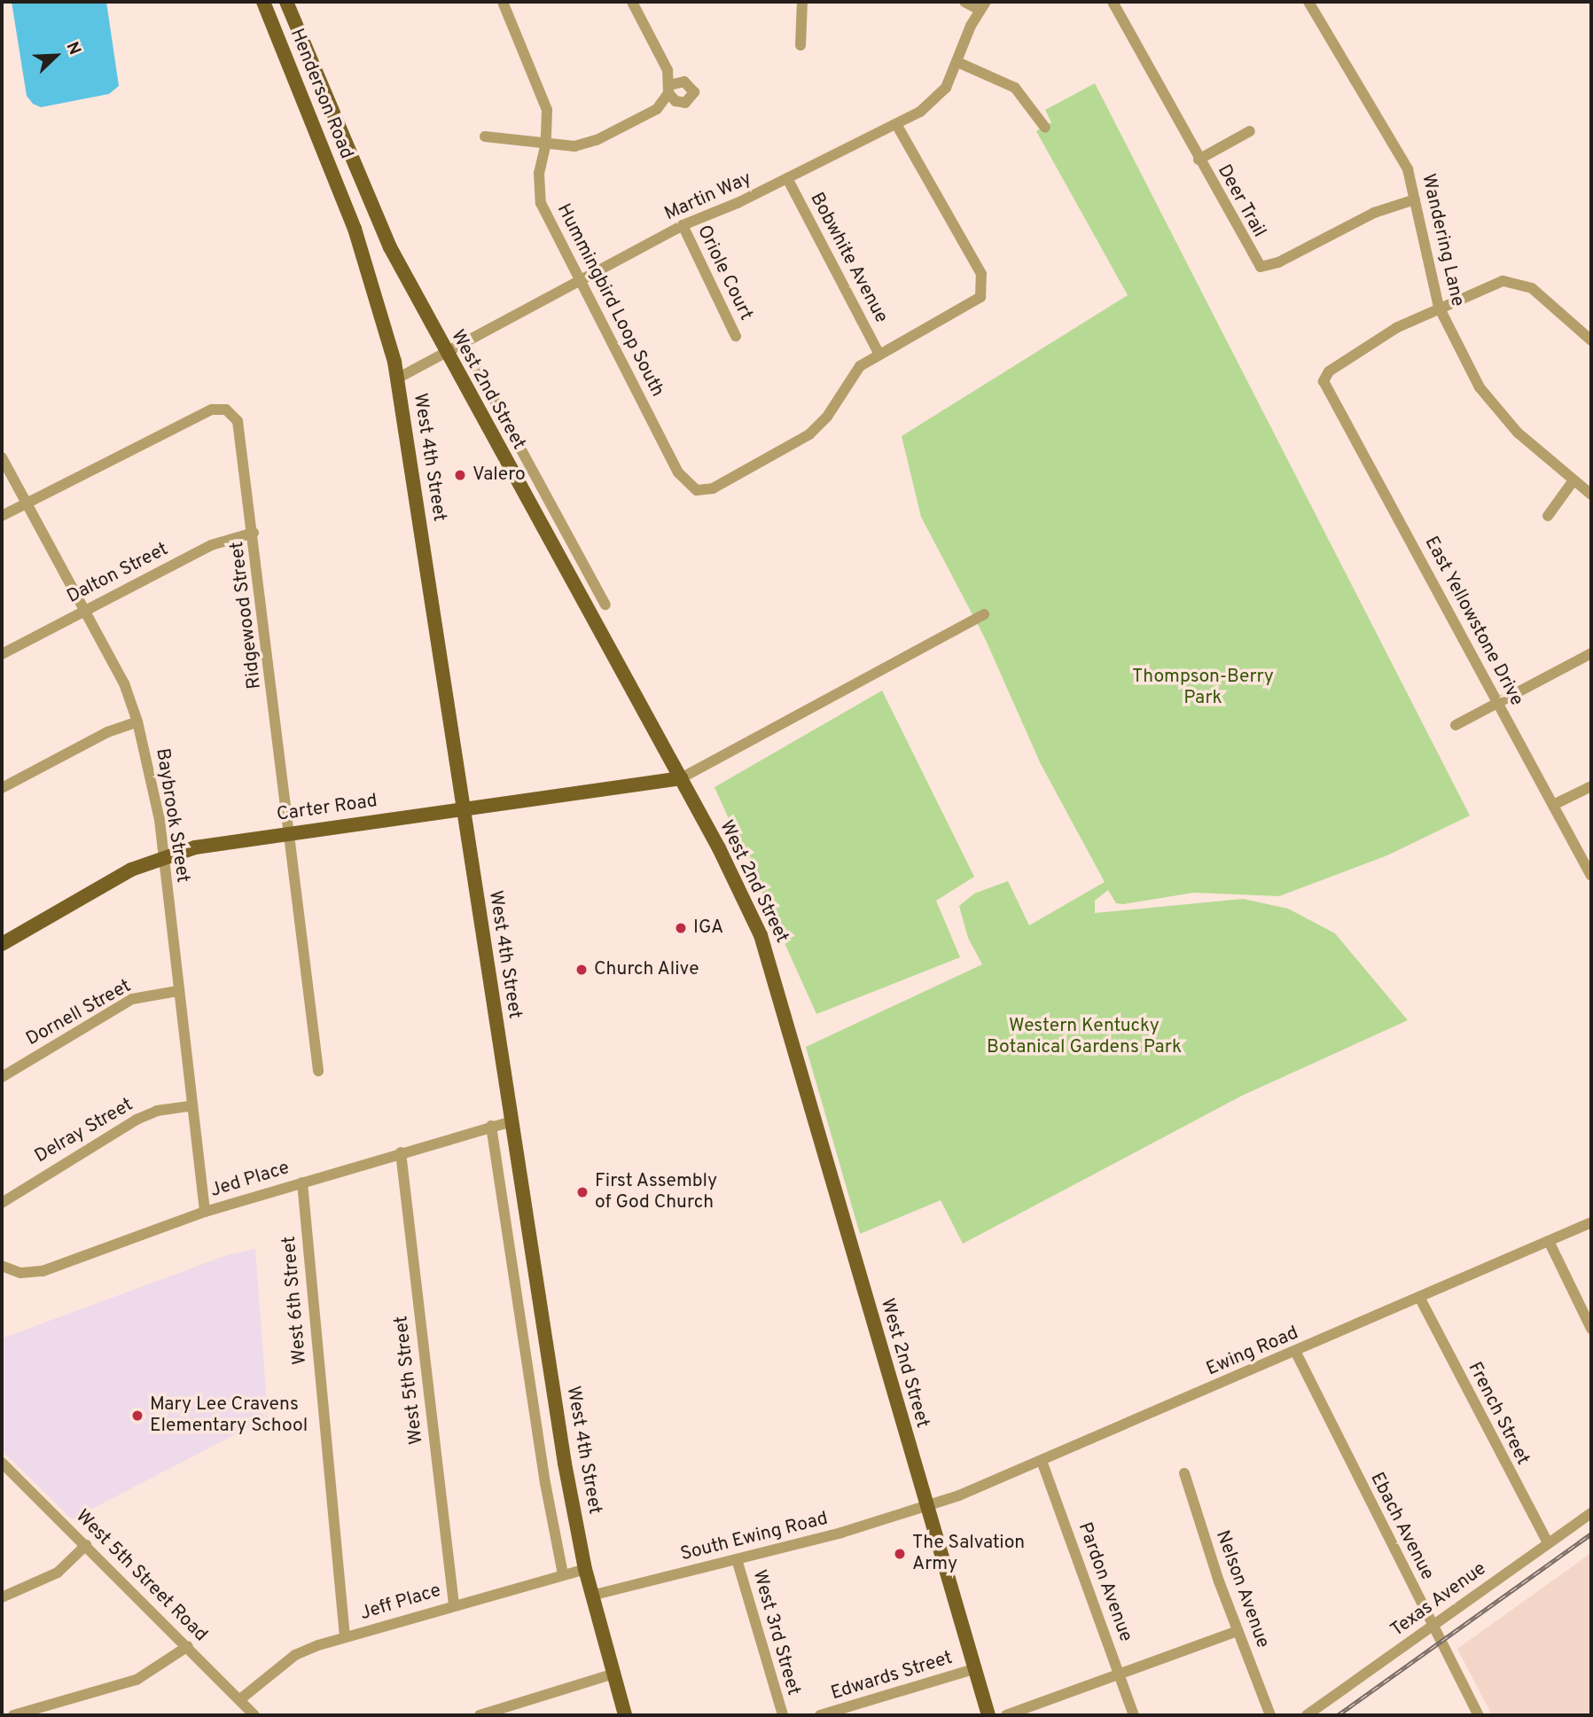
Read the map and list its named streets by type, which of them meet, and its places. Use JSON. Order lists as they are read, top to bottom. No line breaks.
{"streets":{"main road":["Henderson Road","West 2nd Street","West 4th Street","Carter Road"],"street":["Martin Way","Deer Trail","Wandering Lane","Bobwhite Avenue","Oriole Court","Hummingbird Loop South","Dalton Street","Ridgewood Street","East Yellowstone Drive","Baybrook Street","Dornell Street","Delray Street","Jed Place","West 6th Street","Ewing Road","West 5th Street","French Street","Ebach Avenue","South Ewing Road","West 5th Street Road","Pardon Avenue","Nelson Avenue","Texas Avenue","Jeff Place","West 3rd Street","Edwards Street"]},"crossings":[["Henderson Road","West 2nd Street"],["Henderson Road","West 4th Street"],["Martin Way","Bobwhite Avenue"],["Martin Way","Oriole Court"],["Martin Way","Hummingbird Loop South"],["Martin Way","West 2nd Street"],["Martin Way","West 4th Street"],["Deer Trail","Wandering Lane"],["Wandering Lane","East Yellowstone Drive"],["Bobwhite Avenue","Hummingbird Loop South"],["West 2nd Street","Carter Road"],["West 2nd Street","Ewing Road"],["West 2nd Street","South Ewing Road"],["West 2nd Street","Edwards Street"],["West 4th Street","Carter Road"],["West 4th Street","Jed Place"],["West 4th Street","South Ewing Road"],["West 4th Street","Jeff Place"],["Dalton Street","Ridgewood Street"],["Dalton Street","Baybrook Street"],["Ridgewood Street","Carter Road"],["Ridgewood Street","Baybrook Street"],["Carter Road","Baybrook Street"],["Baybrook Street","Dornell Street"],["Baybrook Street","Delray Street"],["Baybrook Street","Jed Place"],["Jed Place","West 6th Street"],["Jed Place","West 5th Street"],["West 6th Street","Jeff Place"],["Ewing Road","French Street"],["Ewing Road","Ebach Avenue"],["Ewing Road","South Ewing Road"],["Ewing Road","Pardon Avenue"],["West 5th Street","Jeff Place"],["French Street","Texas Avenue"],["Ebach Avenue","Texas Avenue"],["South Ewing Road","West 3rd Street"],["West 5th Street Road","Jeff Place"]],"parks":["Thompson-Berry Park","Western Kentucky Botanical Gardens Park"],"places":["Valero","IGA","Church Alive","First Assembly of God Church","Mary Lee Cravens Elementary School","The Salvation Army"],"north":"top right"}
